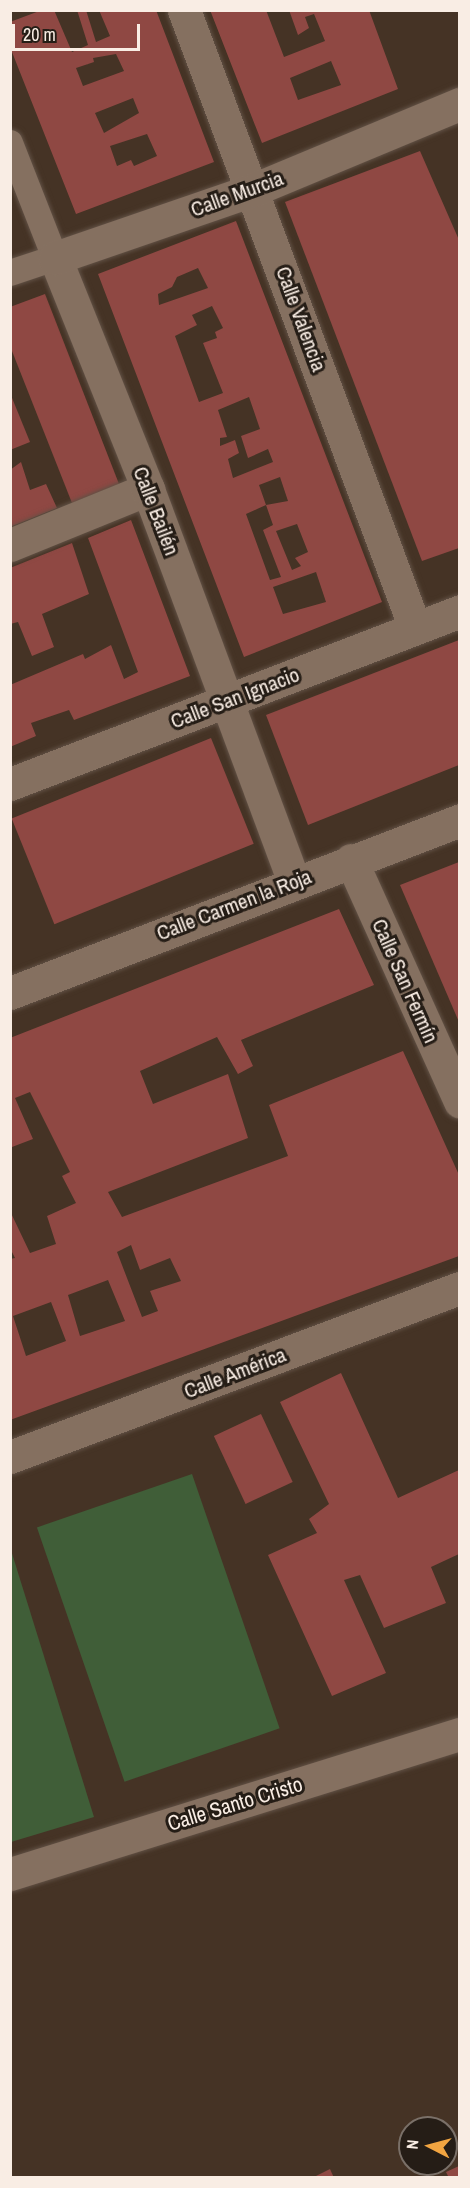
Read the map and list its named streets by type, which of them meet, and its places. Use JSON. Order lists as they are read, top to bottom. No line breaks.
{"streets":{"street":["Calle Murcia","Calle Valencia","Calle Bailén","Calle San Ignacio","Calle Carmen la Roja","Calle San Fermín","Calle América","Calle Santo Cristo"]},"crossings":[["Calle Murcia","Calle Valencia"],["Calle Murcia","Calle Bailén"],["Calle Valencia","Calle San Ignacio"],["Calle Bailén","Calle San Ignacio"],["Calle Bailén","Calle Carmen la Roja"],["Calle Carmen la Roja","Calle San Fermín"]],"scale_bar":"20 m","north":"left"}
